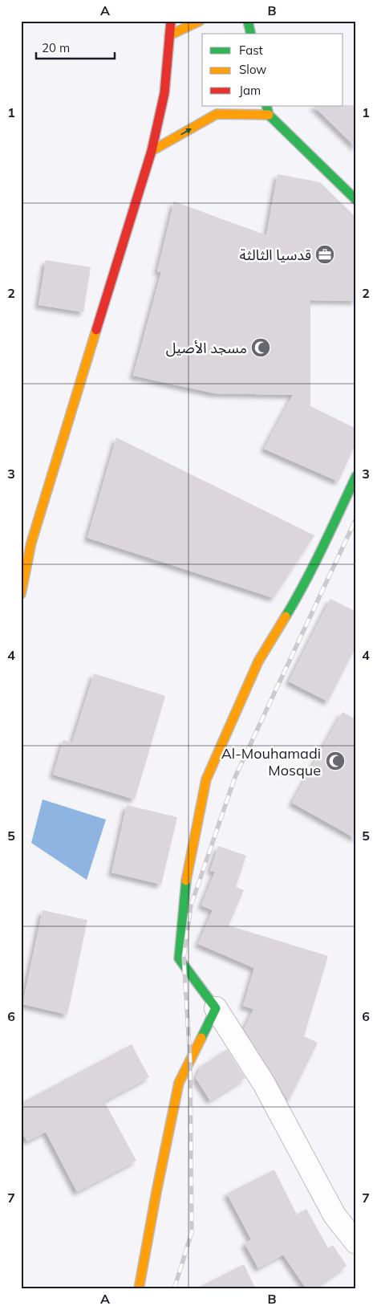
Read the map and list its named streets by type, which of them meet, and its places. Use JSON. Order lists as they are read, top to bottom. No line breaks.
{"places":{"office":["قدسيا الثالثة"],"mosque":["مسجد الأصيل","Al-Mouhamadi Mosque"]},"legend":["Fast","Slow","Jam"],"scale_bar":"20 m","grid":{"columns":["A","B"],"rows":["1","2","3","4","5","6","7"]}}
